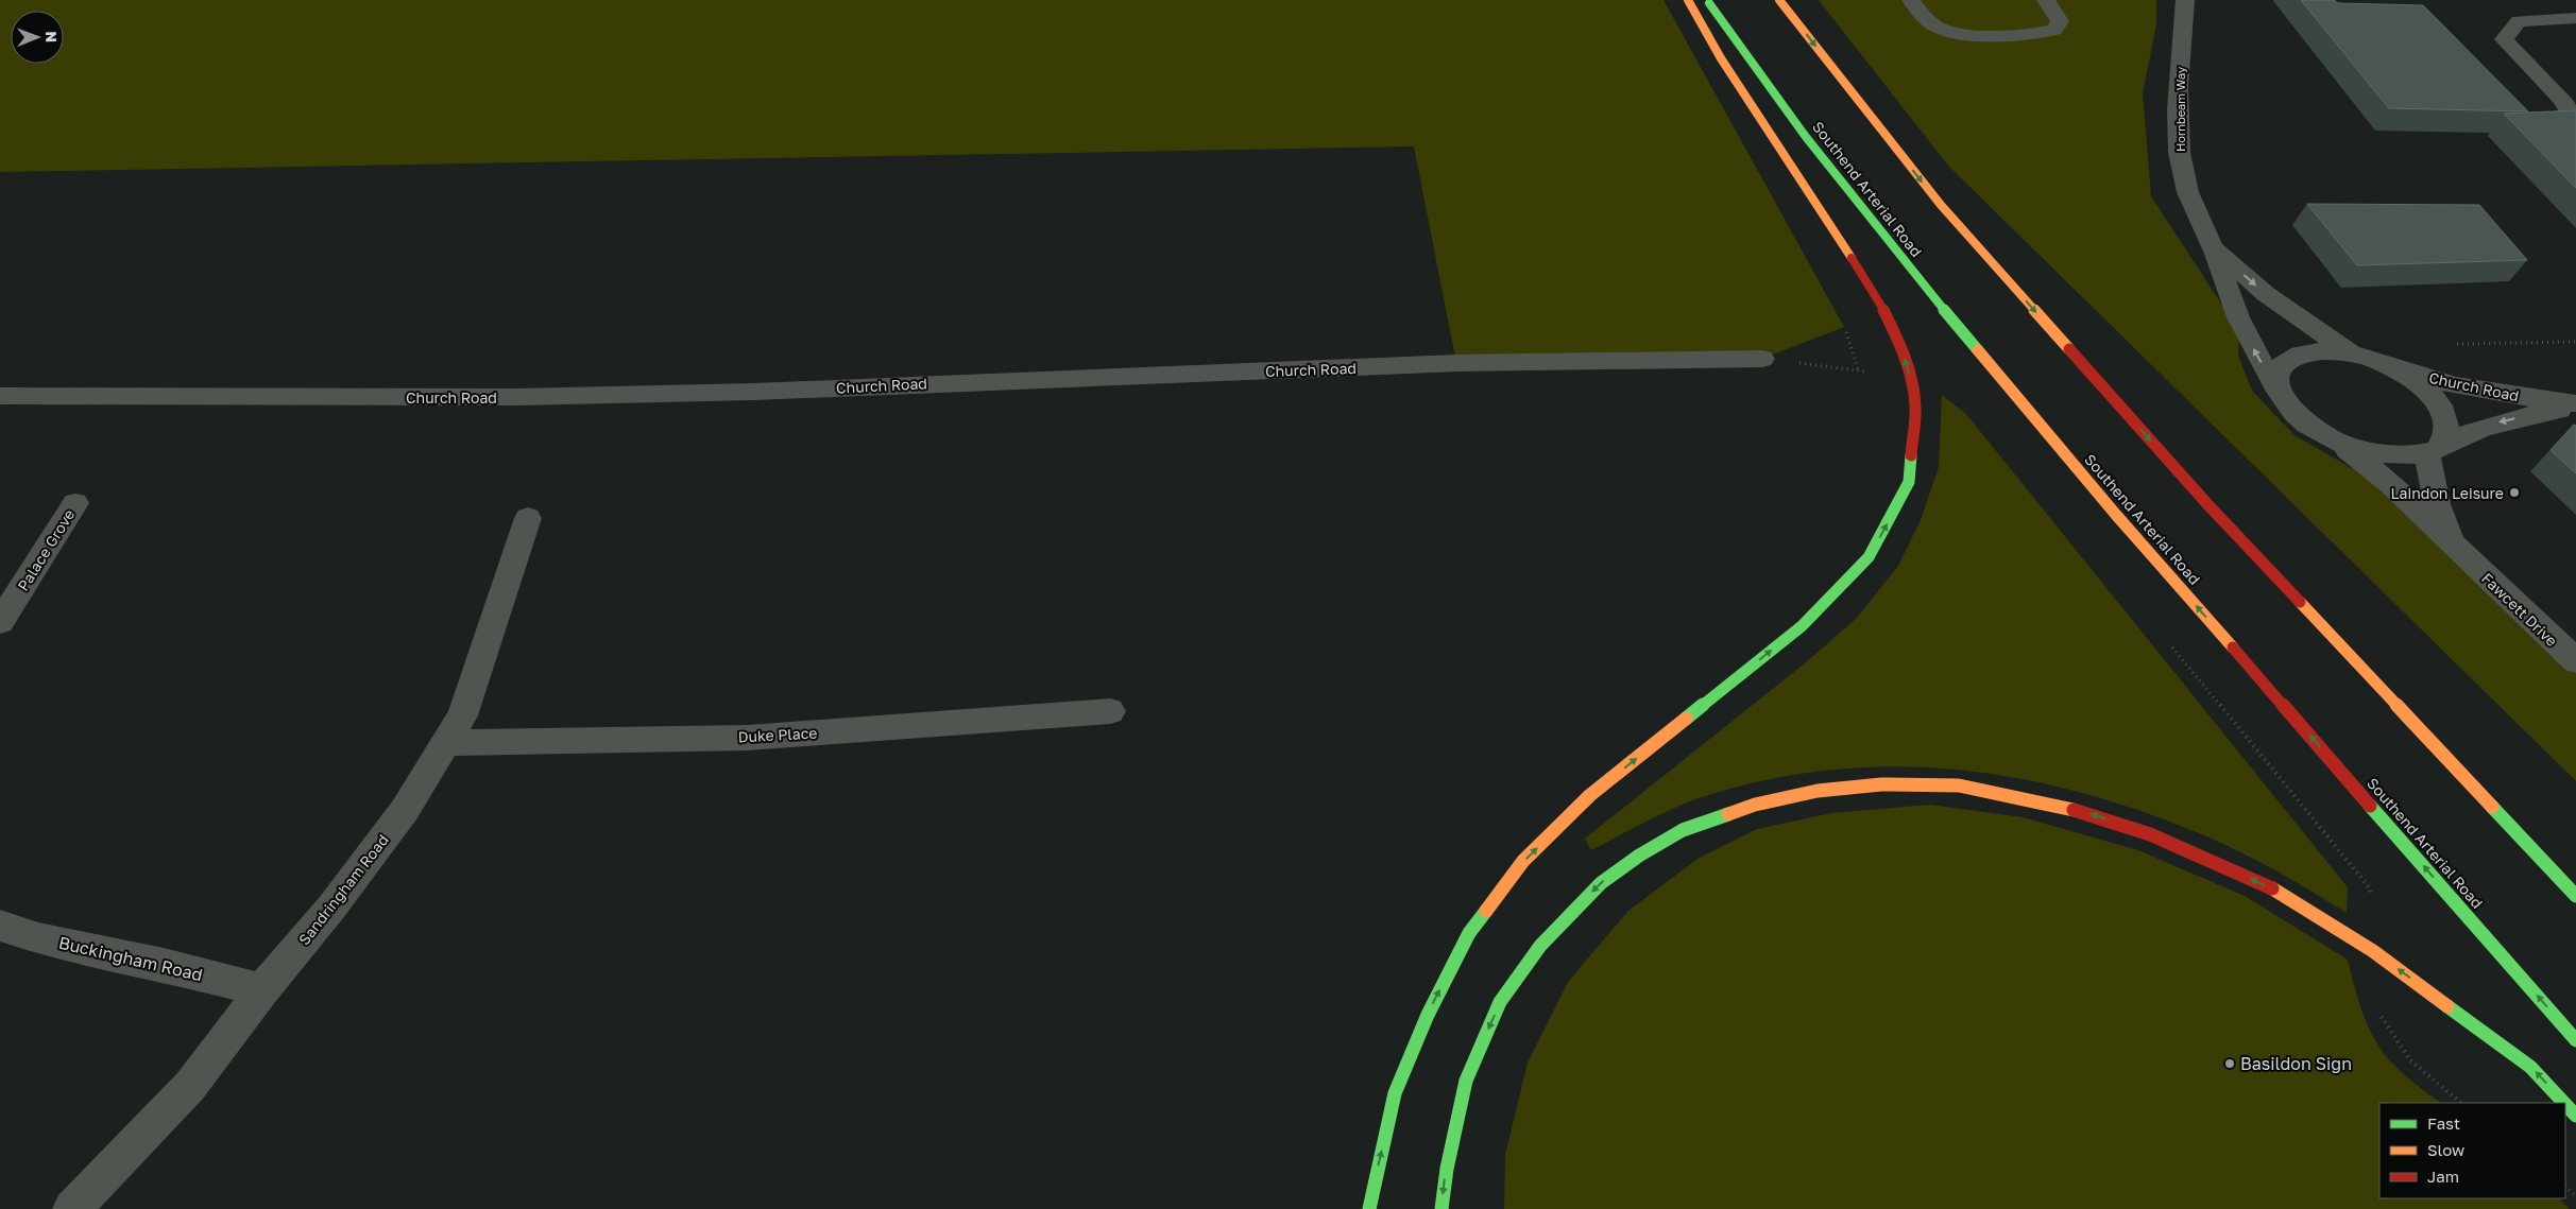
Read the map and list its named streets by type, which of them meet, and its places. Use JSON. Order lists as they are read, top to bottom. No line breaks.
{"streets":{"highway":["Southend Arterial Road"],"street":["Hornbeam Way","Church Road","Palace Grove","Fawcett Drive","Duke Place","Sandringham Road","Buckingham Road"]},"crossings":[["Hornbeam Way","Church Road"],["Duke Place","Sandringham Road"],["Sandringham Road","Buckingham Road"]],"places":["Laindon Leisure","Basildon Sign"],"legend":["Fast","Slow","Jam"],"north":"right"}
